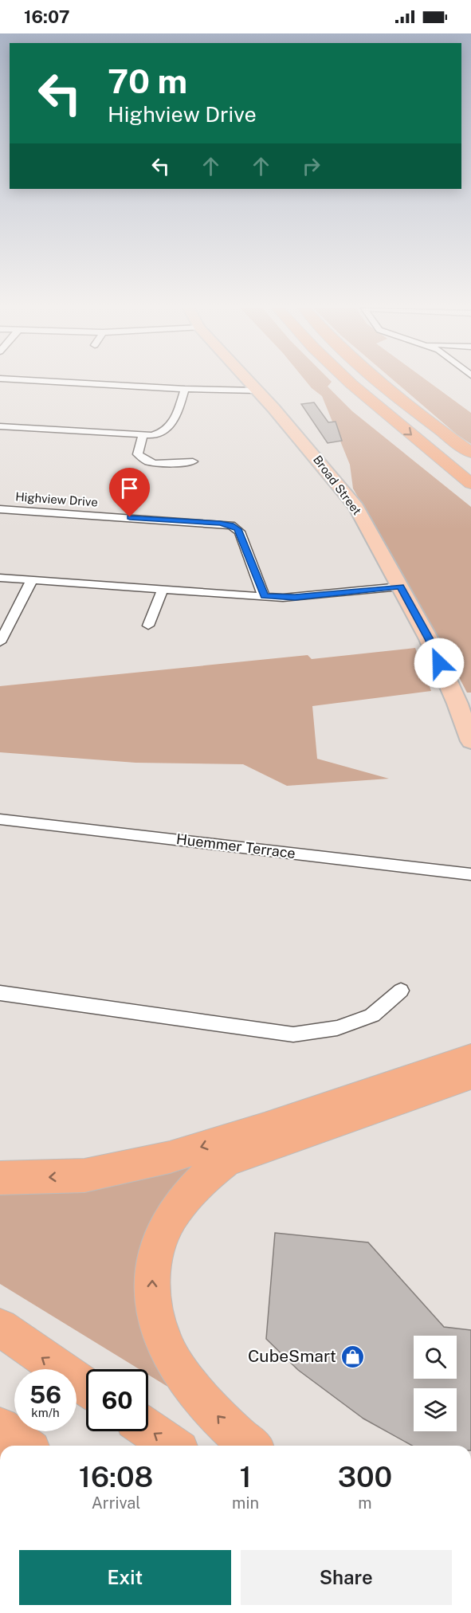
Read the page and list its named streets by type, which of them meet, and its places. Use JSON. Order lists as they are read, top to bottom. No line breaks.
{"streets":{"main road":["Broad Street"],"street":["Highview Drive","Huemmer Terrace"]},"places":{"shop":["CubeSmart"]},"page":{"status":"16:07","turn":["70 m","Highview Drive"],"speed":"56 km/h","limit":"60","eta":["16:08","Arrival","1","min","300","m"],"buttons":["Exit","Share"]}}
